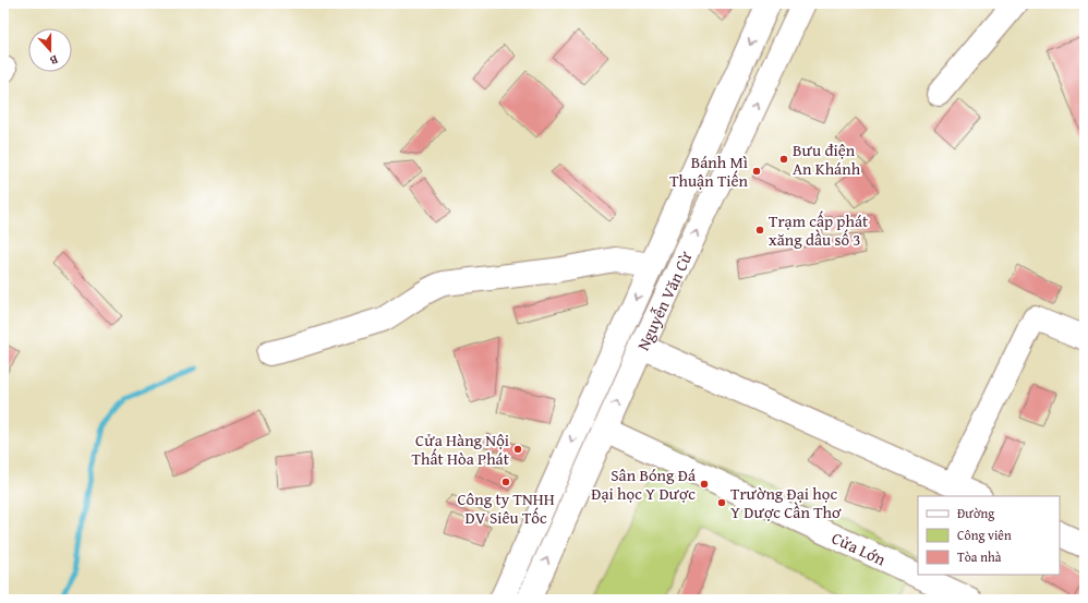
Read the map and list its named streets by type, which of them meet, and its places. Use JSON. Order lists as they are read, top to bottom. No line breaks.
{"streets":{"main road":["Nguyễn Văn Cừ","Cửa Lớn"]},"crossings":[["Nguyễn Văn Cừ","Cửa Lớn"]],"places":["Bưu điện An Khánh","Bánh Mì Thuận Tiến","Trạm cấp phát xăng dầu số 3","Cửa Hàng Nội Thất Hòa Phát","Công ty TNHH DV Siêu Tốc","Sân Bóng Đá Đại học Y Dược","Trường Đại học Y Dược Cần Thơ"],"legend":["Đường","Công viên","Tòa nhà"],"north":"bottom"}
